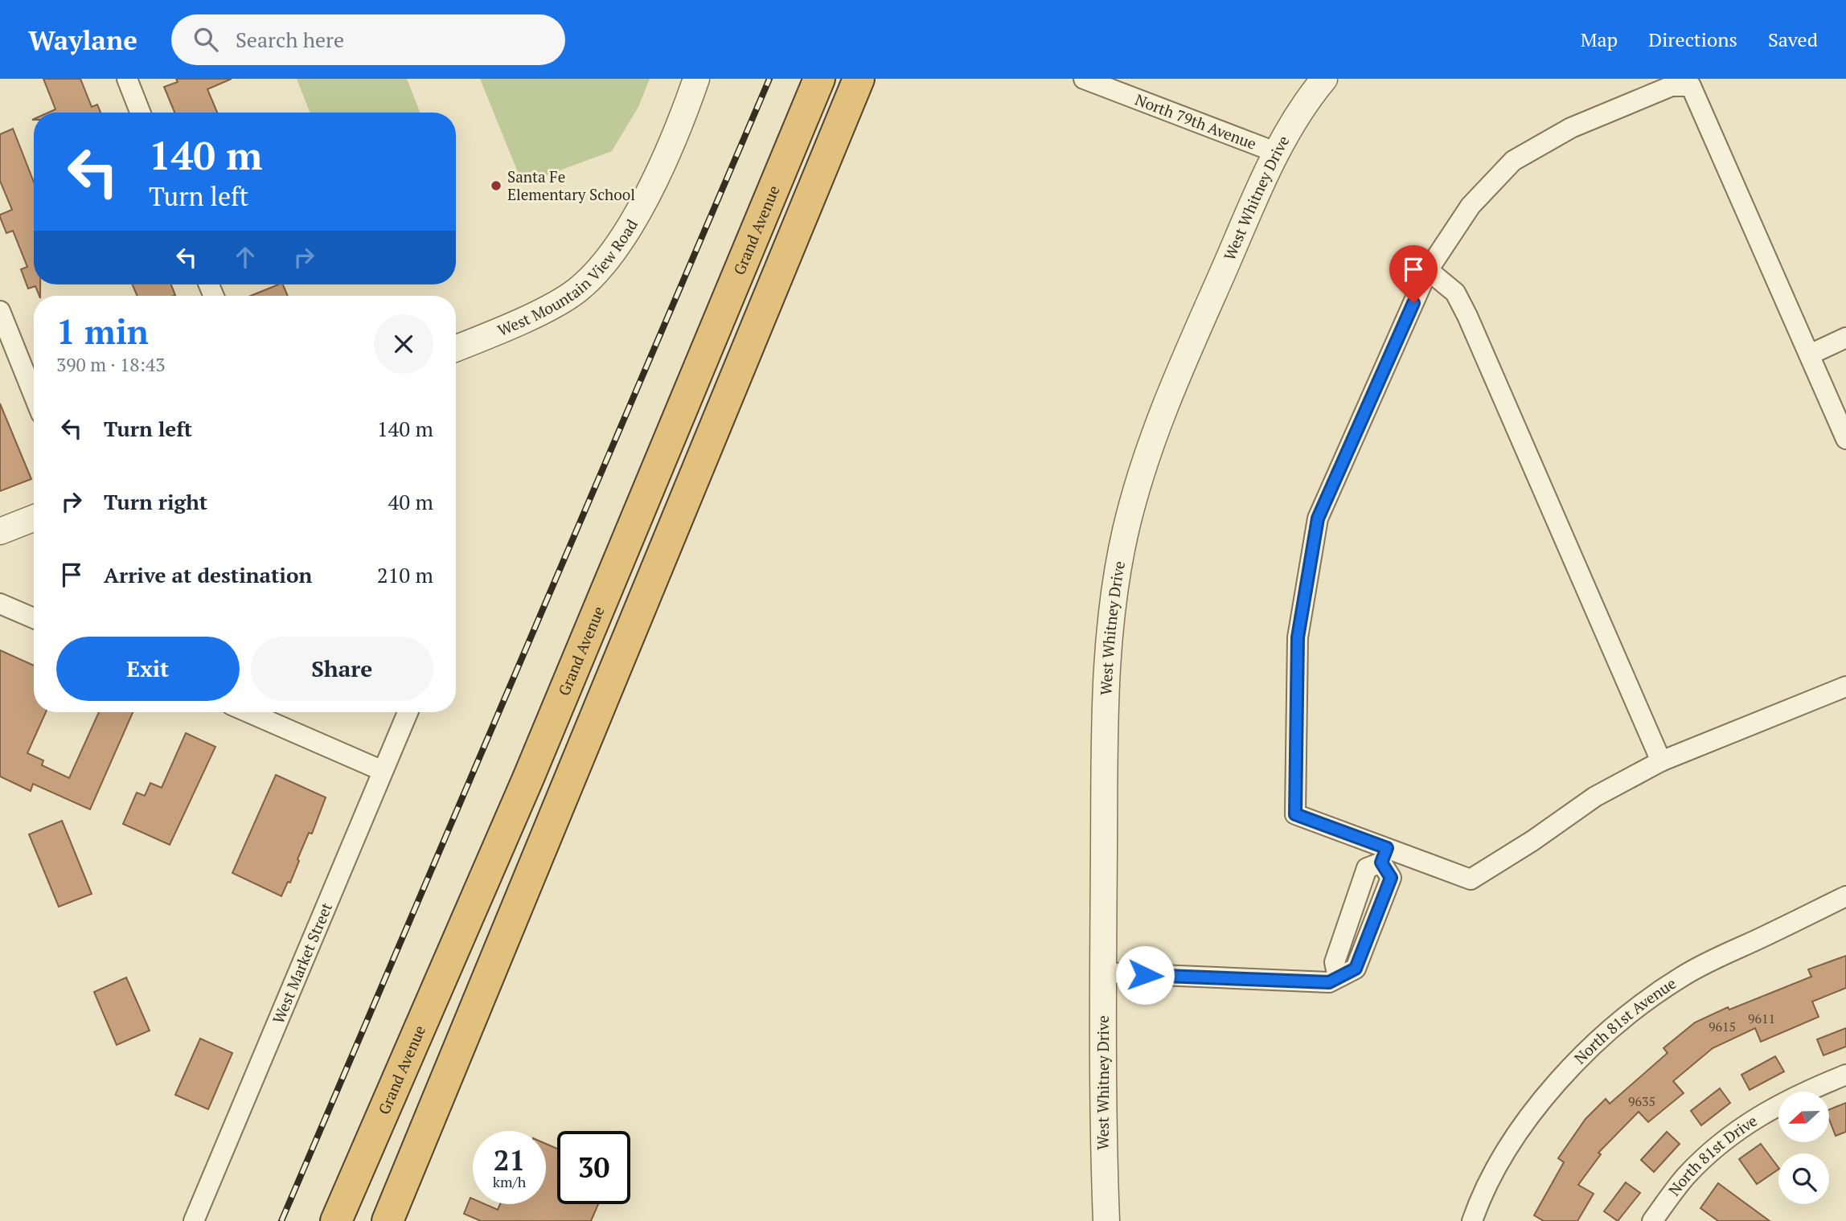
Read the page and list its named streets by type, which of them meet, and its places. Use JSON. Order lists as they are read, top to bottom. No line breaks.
{"streets":{"highway":["Grand Avenue"],"street":["North 79th Avenue","West Whitney Drive","West Mountain View Road","West Market Street","North 81st Avenue","North 81st Drive"]},"crossings":[["North 79th Avenue","West Whitney Drive"]],"places":["Santa Fe Elementary School"],"house_numbers":["9611","9615","9635"],"north":"left","page":{"header":"Waylane","search":"Search here","nav":["Map","Directions","Saved"],"turn":["140 m","Turn left"],"heading":["1 min","390 m · 18:43"],"list":[{"name":"Turn left","value":"140 m"},{"name":"Turn right","value":"40 m"},{"name":"Arrive at destination","value":"210 m"}],"buttons":["Exit","Share"],"speed":"21 km/h","limit":"30"}}
